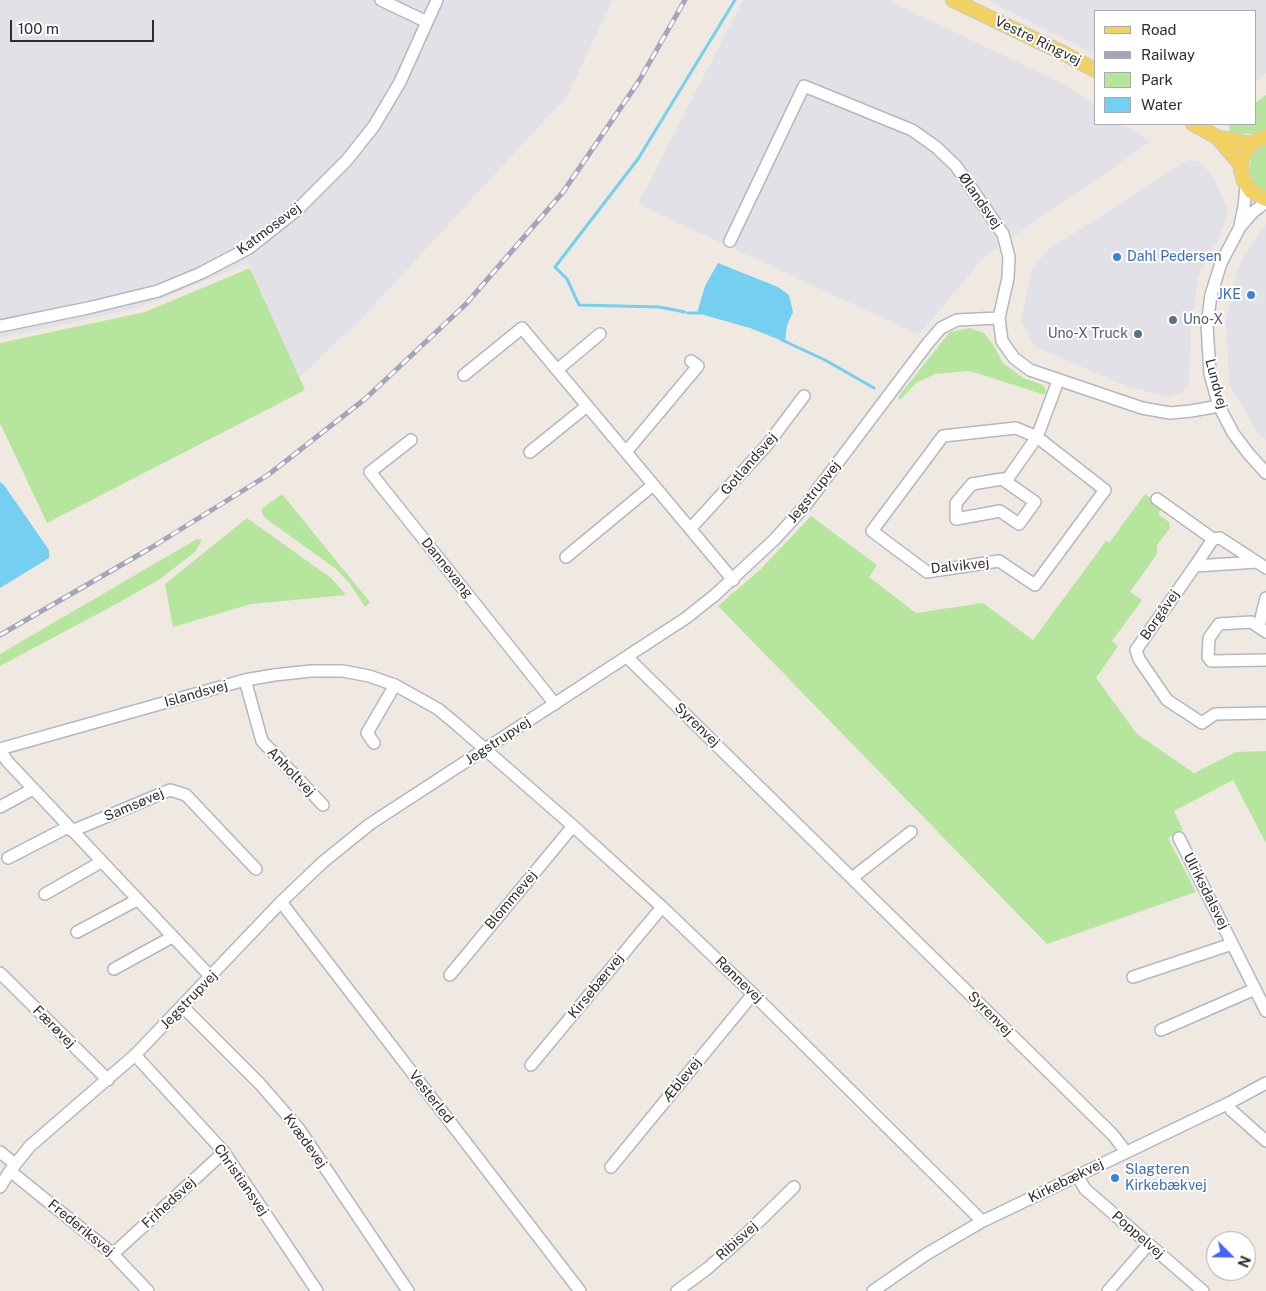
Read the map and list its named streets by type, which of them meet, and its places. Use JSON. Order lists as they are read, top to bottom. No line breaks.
{"streets":{"main road":["Vestre Ringvej"],"street":["Ølandsvej","Katmosevej","Lundvej","Gotlandsvej","Jegstrupvej","Dalvikvej","Dannevang","Borgåvej","Islandsvej","Syrenvej","Anholtvej","Samsøvej","Ulriksdalsvej","Blommevej","Rønnevej","Kirsebærvej","Færøvej","Æblevej","Vesterled","Kvædevej","Christiansvej","Kirkebækvej","Frihedsvej","Frederiksvej","Poppelvej","Ribisvej"]},"crossings":[["Ølandsvej","Lundvej"],["Ølandsvej","Jegstrupvej"],["Jegstrupvej","Dannevang"],["Jegstrupvej","Islandsvej"],["Jegstrupvej","Syrenvej"],["Jegstrupvej","Rønnevej"],["Jegstrupvej","Færøvej"],["Jegstrupvej","Vesterled"],["Jegstrupvej","Kvædevej"],["Jegstrupvej","Christiansvej"],["Jegstrupvej","Frederiksvej"],["Islandsvej","Anholtvej"],["Islandsvej","Rønnevej"],["Syrenvej","Kirkebækvej"],["Blommevej","Rønnevej"],["Rønnevej","Kirsebærvej"],["Rønnevej","Æblevej"],["Rønnevej","Kirkebækvej"],["Christiansvej","Frihedsvej"],["Kirkebækvej","Poppelvej"],["Frihedsvej","Frederiksvej"]],"places":["Dahl Pedersen","JKE","Uno-X","Uno-X Truck","Slagteren Kirkebækvej"],"legend":["Road","Railway","Park","Water"],"scale_bar":"100 m","north":"bottom right"}
